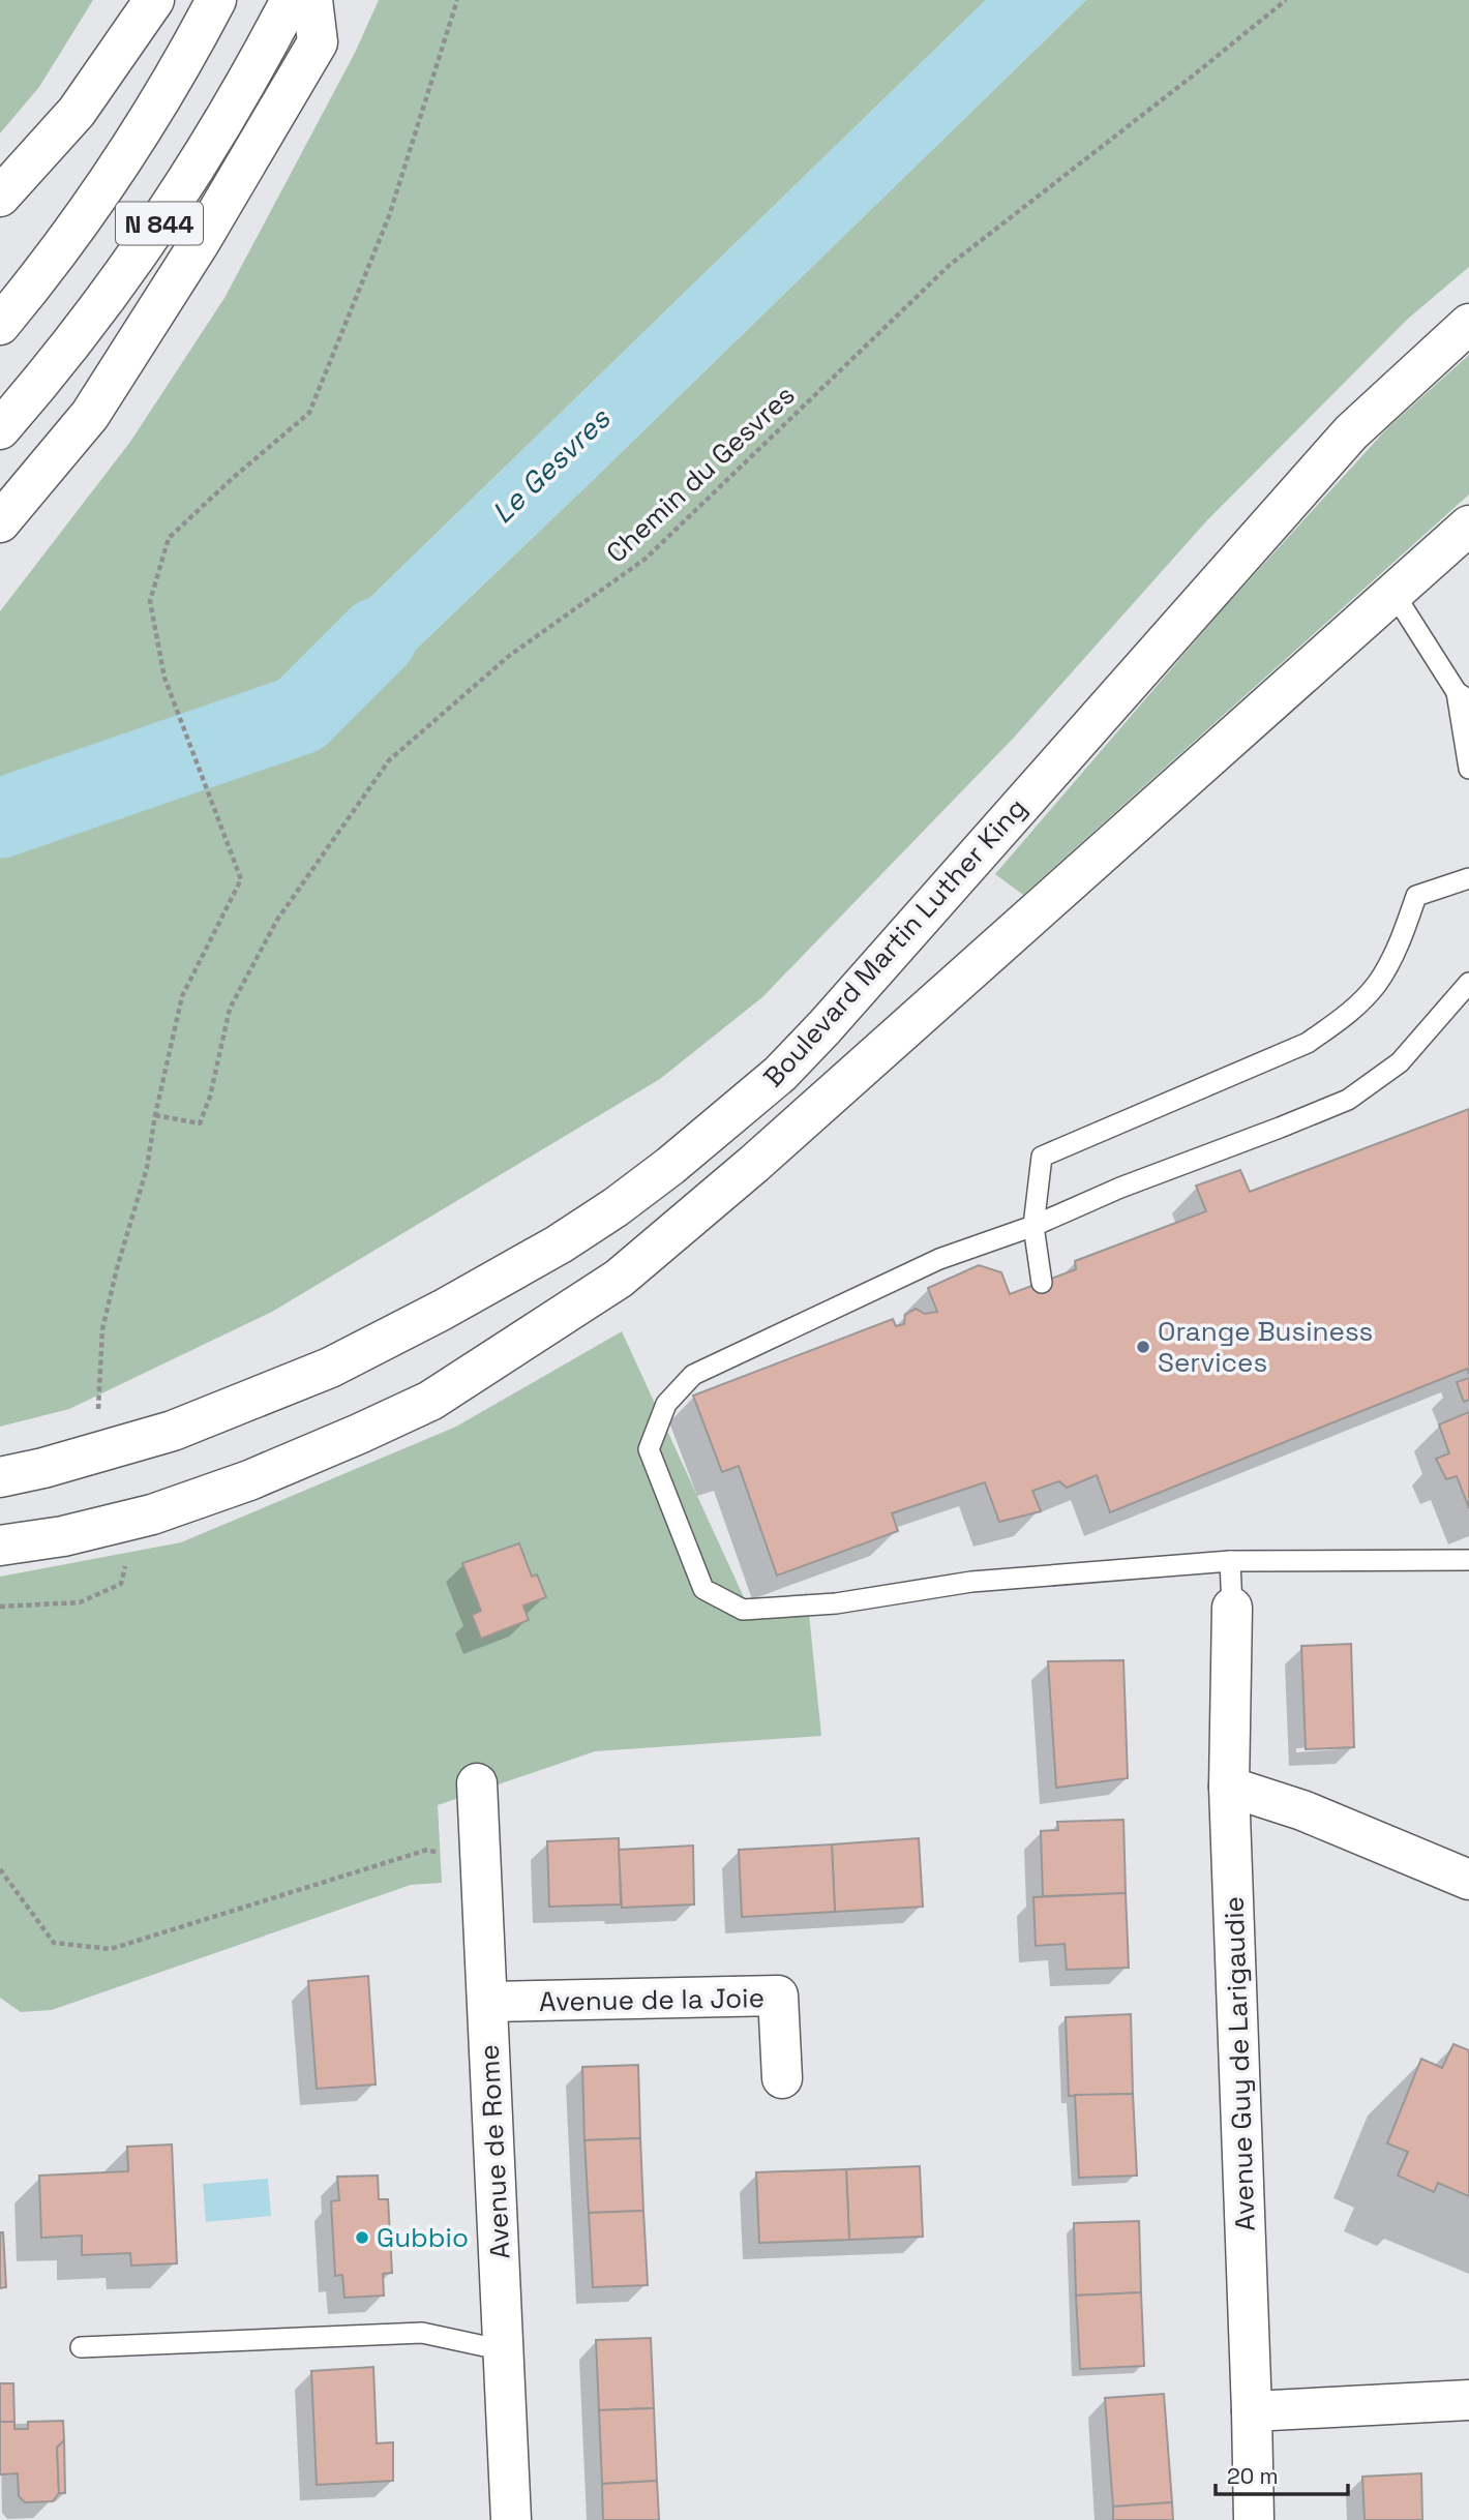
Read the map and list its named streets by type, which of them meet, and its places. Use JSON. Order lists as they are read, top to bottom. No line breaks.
{"streets":{"main road":["N 844","Boulevard Martin Luther King","Avenue de la Joie","Avenue Guy de Larigaudie","Avenue de Rome"],"path":["Chemin du Gesvres"]},"crossings":[["Avenue de la Joie","Avenue de Rome"]],"water":["Le Gesvres"],"places":["Orange Business Services","Gubbio"],"scale_bar":"20 m"}
